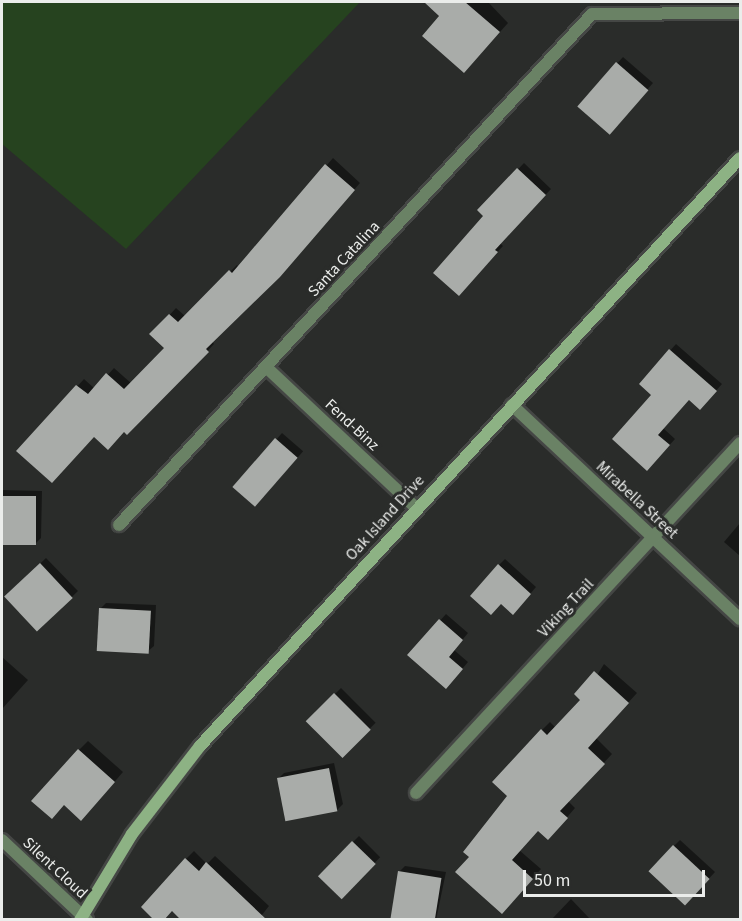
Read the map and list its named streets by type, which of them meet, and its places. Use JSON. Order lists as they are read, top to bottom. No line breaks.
{"streets":{"street":["Santa Catalina","Fend-Binz","Mirabella Street","Oak Island Drive","Viking Trail","Silent Cloud"]},"crossings":[["Santa Catalina","Fend-Binz"],["Fend-Binz","Oak Island Drive"],["Mirabella Street","Oak Island Drive"],["Mirabella Street","Viking Trail"],["Oak Island Drive","Silent Cloud"]],"scale_bar":"50 m"}
